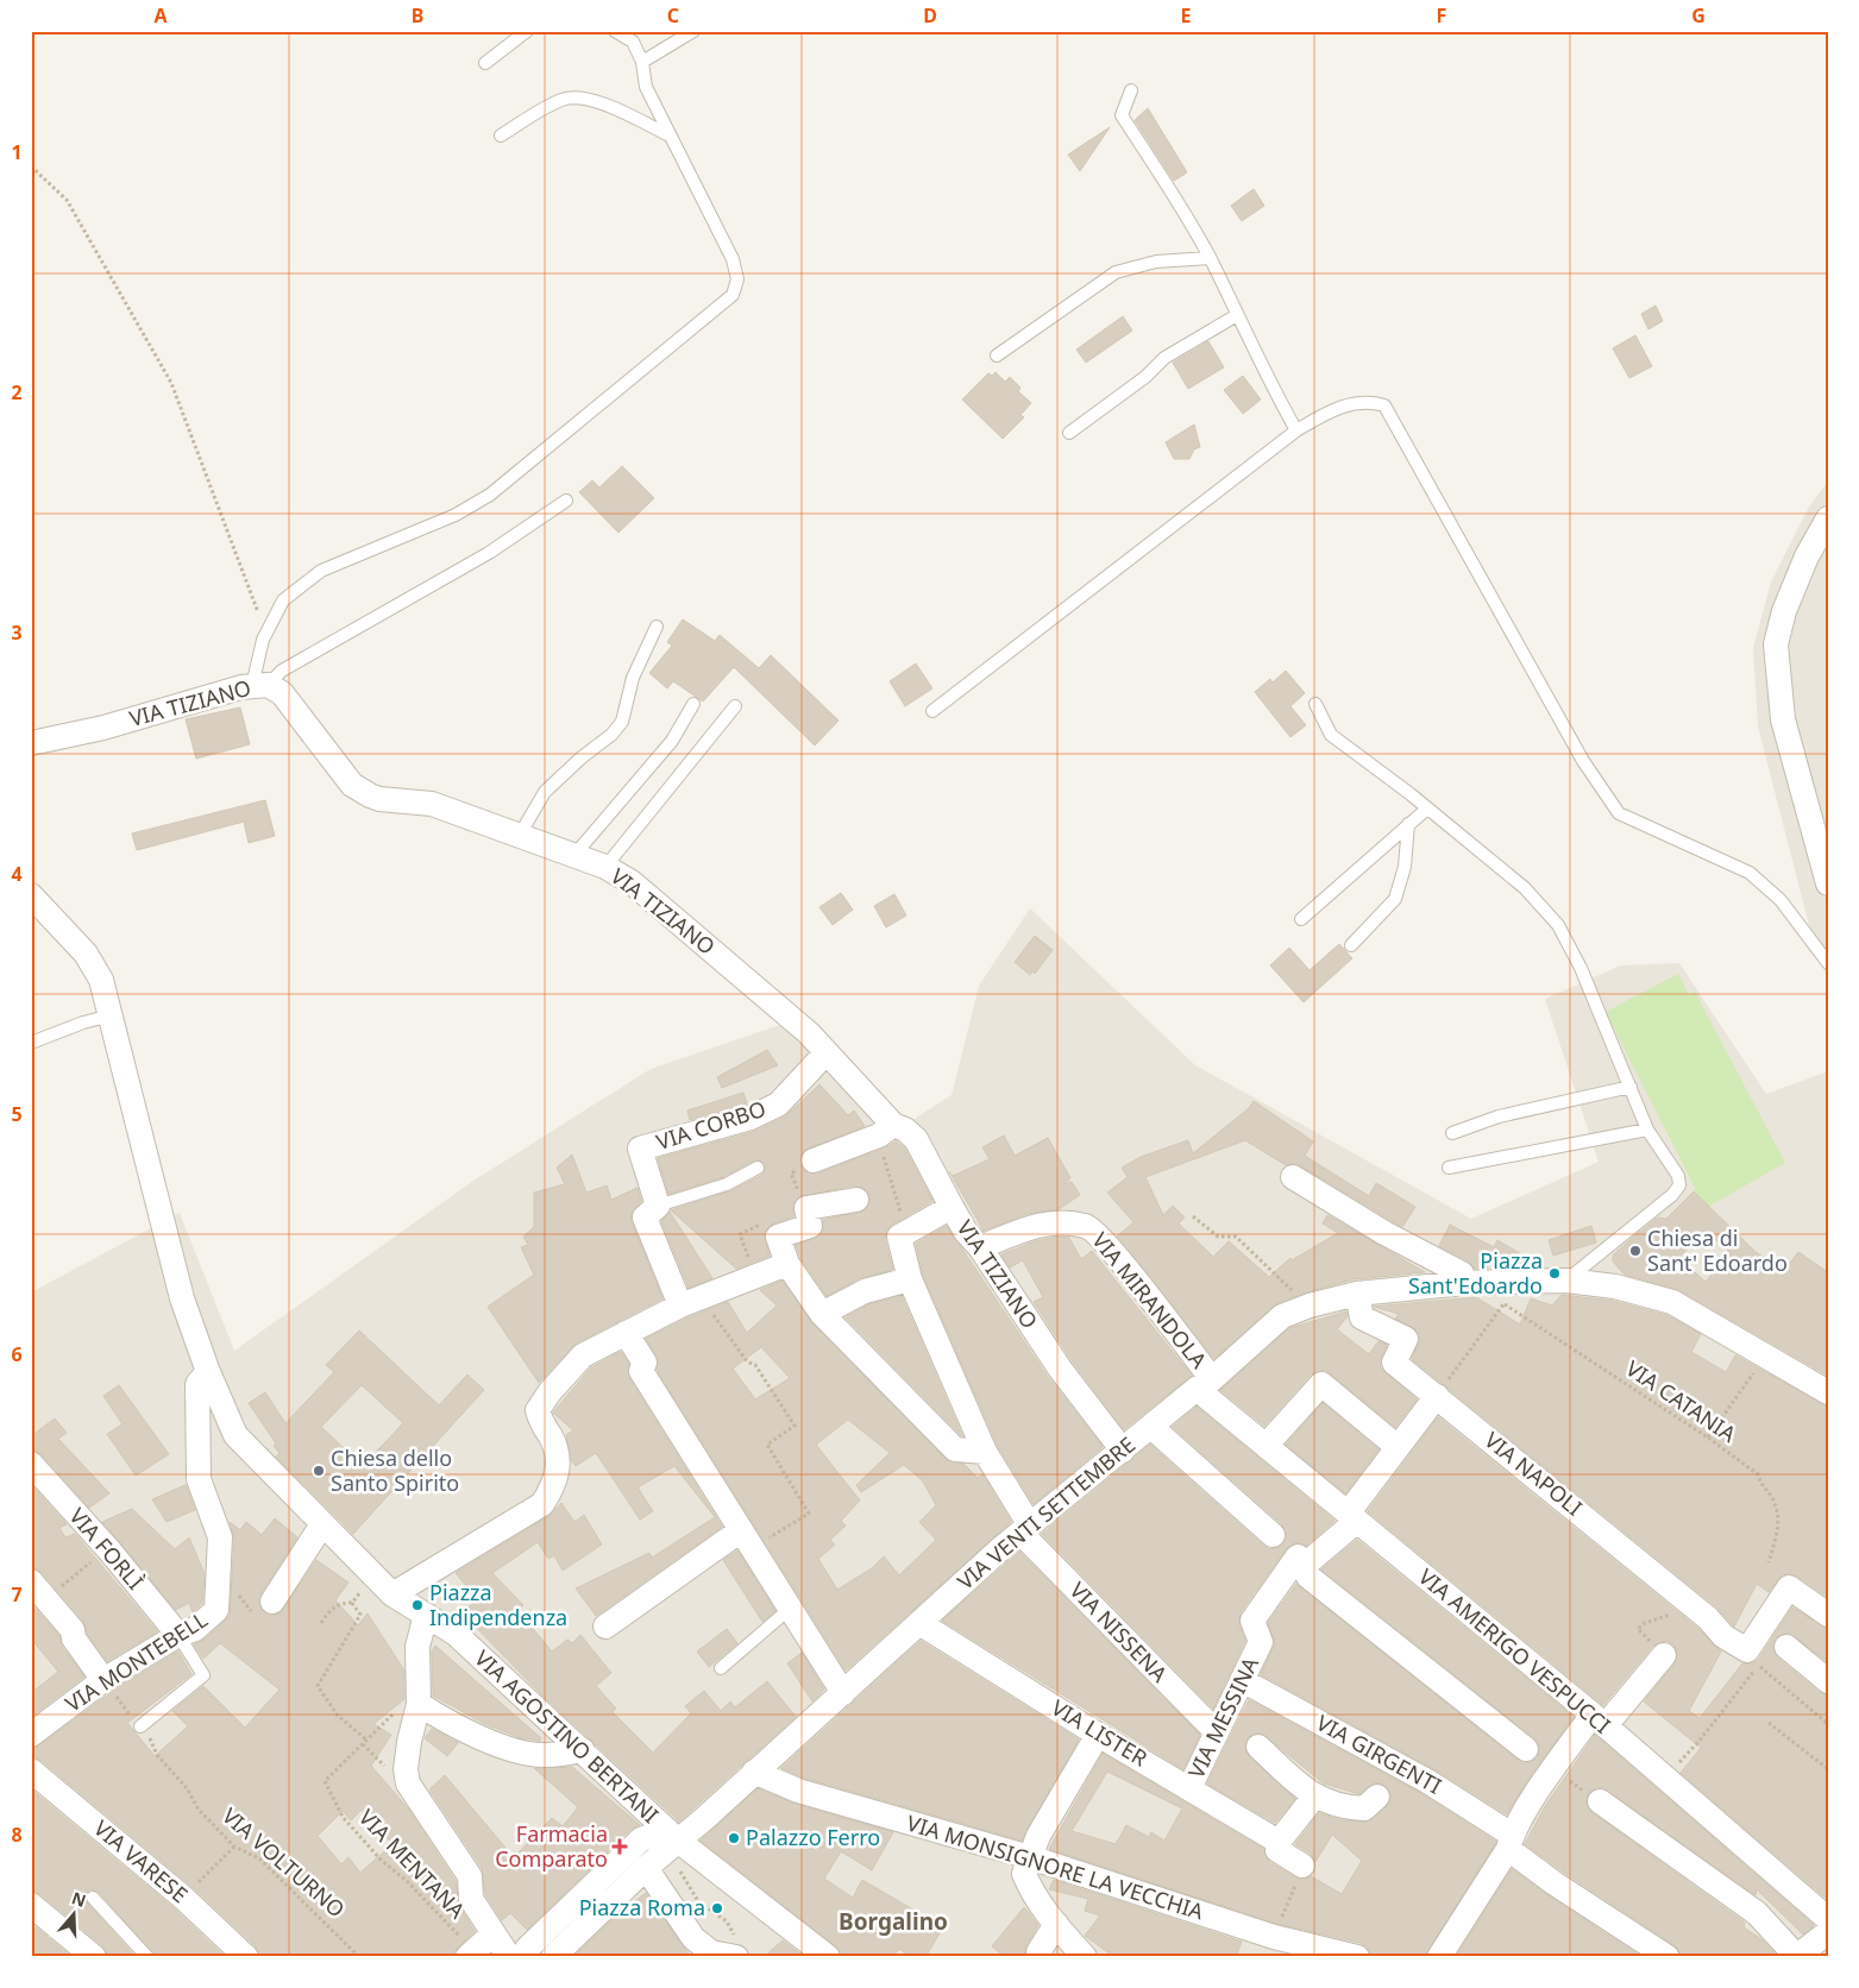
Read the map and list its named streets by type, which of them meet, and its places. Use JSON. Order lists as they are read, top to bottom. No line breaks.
{"streets":{"street":["VIA TIZIANO","VIA CORBO","VIA MIRANDOLA","VIA NAPOLI","VIA VENTI SETTEMBRE","VIA FORLÌ","VIA NISSENA","VIA AMERIGO VESPUCCI","VIA MONTEBELL","VIA MESSINA","VIA LISTER","VIA AGOSTINO BERTANI","VIA GIRGENTI","VIA VARESE","VIA MONSIGNORE LA VECCHIA"],"path":["VIA CATANIA","VIA VOLTURNO","VIA MENTANA"]},"crossings":[["VIA TIZIANO","VIA CORBO"],["VIA TIZIANO","VIA MIRANDOLA"],["VIA TIZIANO","VIA VENTI SETTEMBRE"],["VIA MIRANDOLA","VIA VENTI SETTEMBRE"],["VIA MIRANDOLA","VIA AMERIGO VESPUCCI"],["VIA CATANIA","VIA NAPOLI"],["VIA CATANIA","VIA MESSINA"],["VIA NAPOLI","VIA VENTI SETTEMBRE"],["VIA NAPOLI","VIA MESSINA"],["VIA VENTI SETTEMBRE","VIA NISSENA"],["VIA VENTI SETTEMBRE","VIA AMERIGO VESPUCCI"],["VIA VENTI SETTEMBRE","VIA LISTER"],["VIA VENTI SETTEMBRE","VIA AGOSTINO BERTANI"],["VIA VENTI SETTEMBRE","VIA MONSIGNORE LA VECCHIA"],["VIA FORLÌ","VIA MONTEBELL"],["VIA NISSENA","VIA MESSINA"],["VIA AMERIGO VESPUCCI","VIA MESSINA"],["VIA MONTEBELL","VIA VOLTURNO"],["VIA MESSINA","VIA LISTER"],["VIA MESSINA","VIA GIRGENTI"]],"districts":["Borgalino"],"places":{"other":["Chiesa di Sant' Edoardo","Piazza Sant'Edoardo","Chiesa dello Santo Spirito","Piazza Indipendenza","Palazzo Ferro","Piazza Roma"],"health":["Farmacia Comparato"]},"north":"top","grid":{"columns":["A","B","C","D","E","F","G"],"rows":["1","2","3","4","5","6","7","8"]}}
